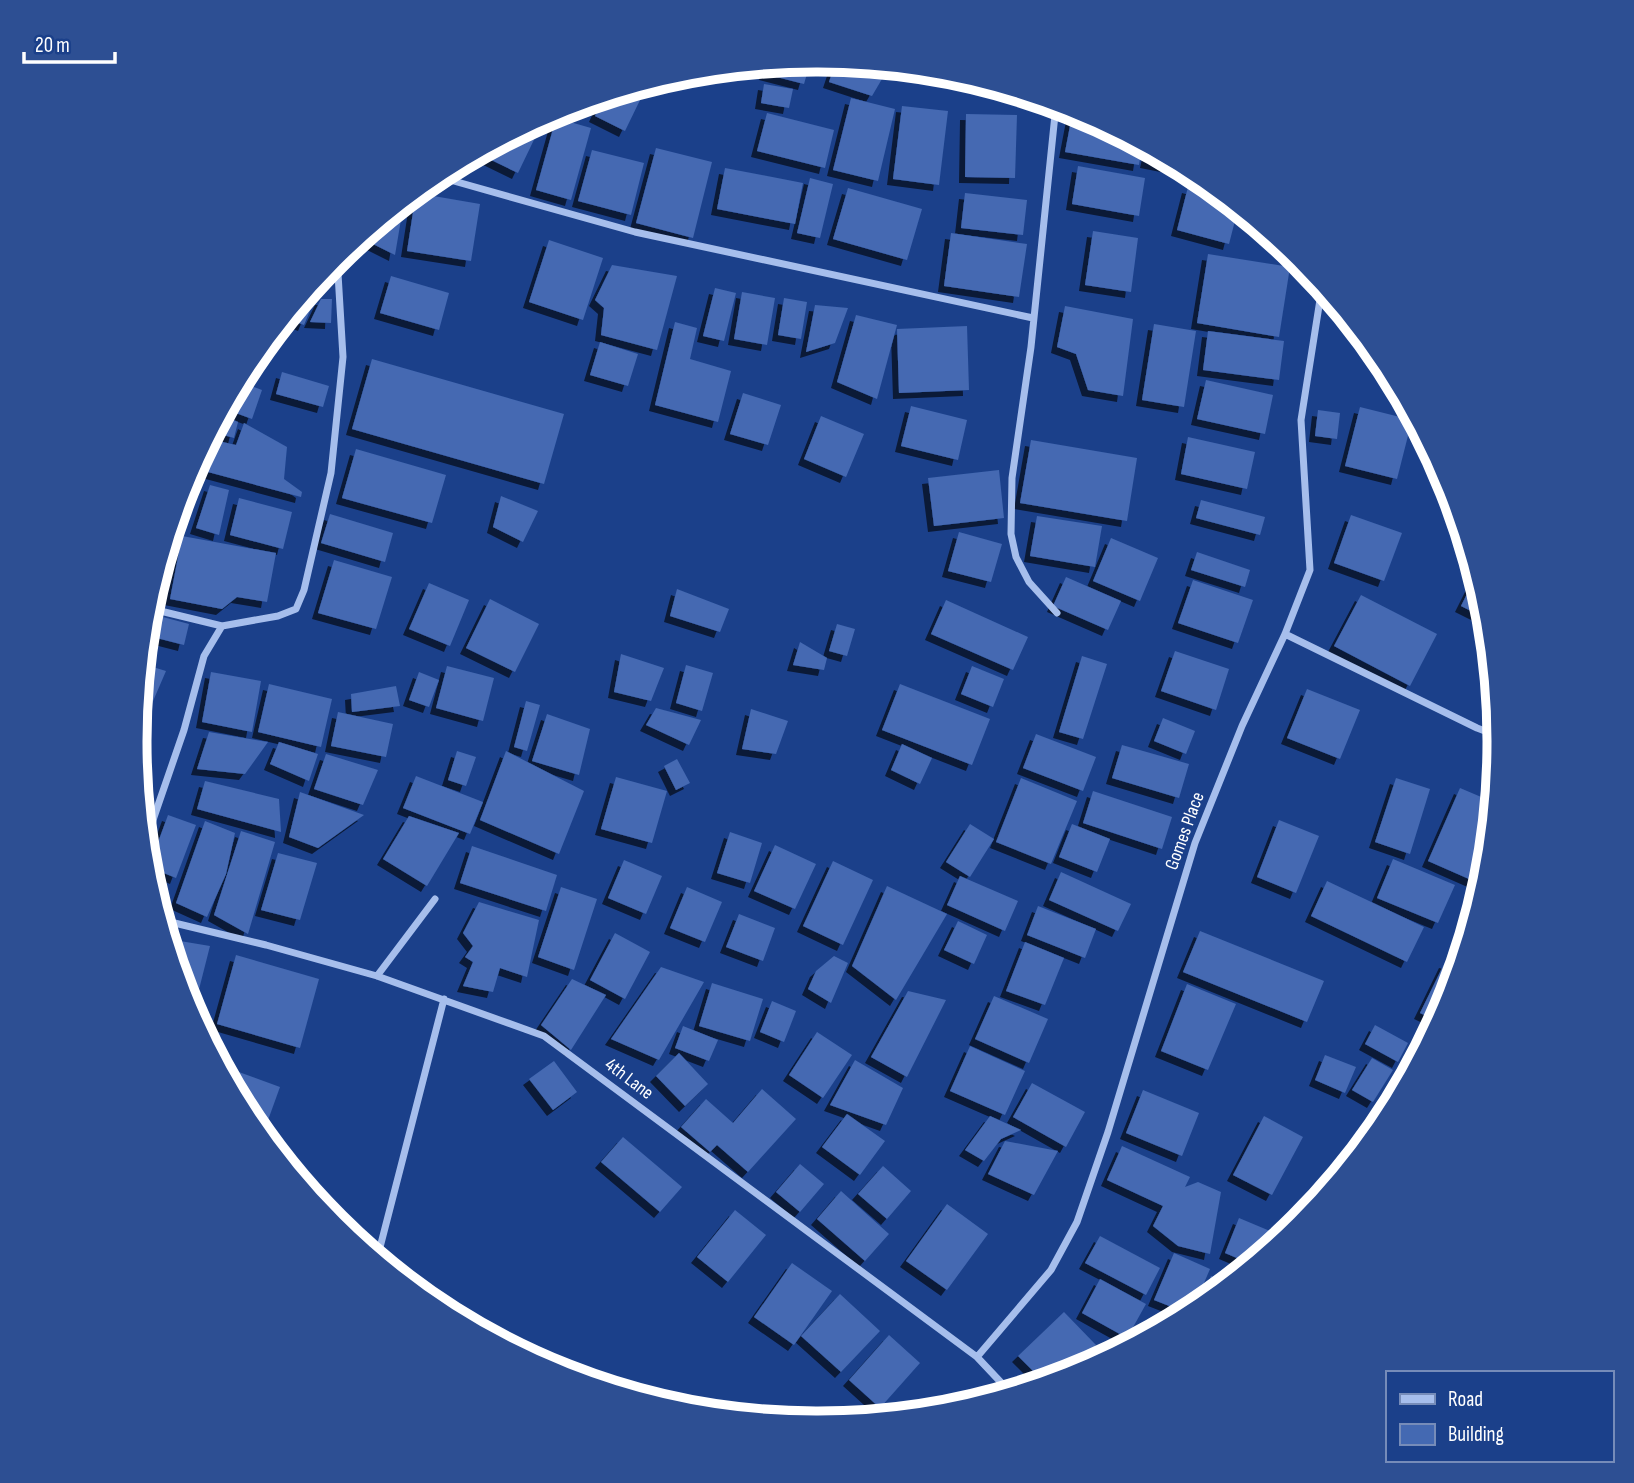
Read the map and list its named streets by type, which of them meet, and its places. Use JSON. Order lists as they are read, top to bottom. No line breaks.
{"streets":{"street":["Gomes Place","4th Lane"]},"crossings":[["Gomes Place","4th Lane"]],"legend":["Road","Building"],"scale_bar":"20 m"}
